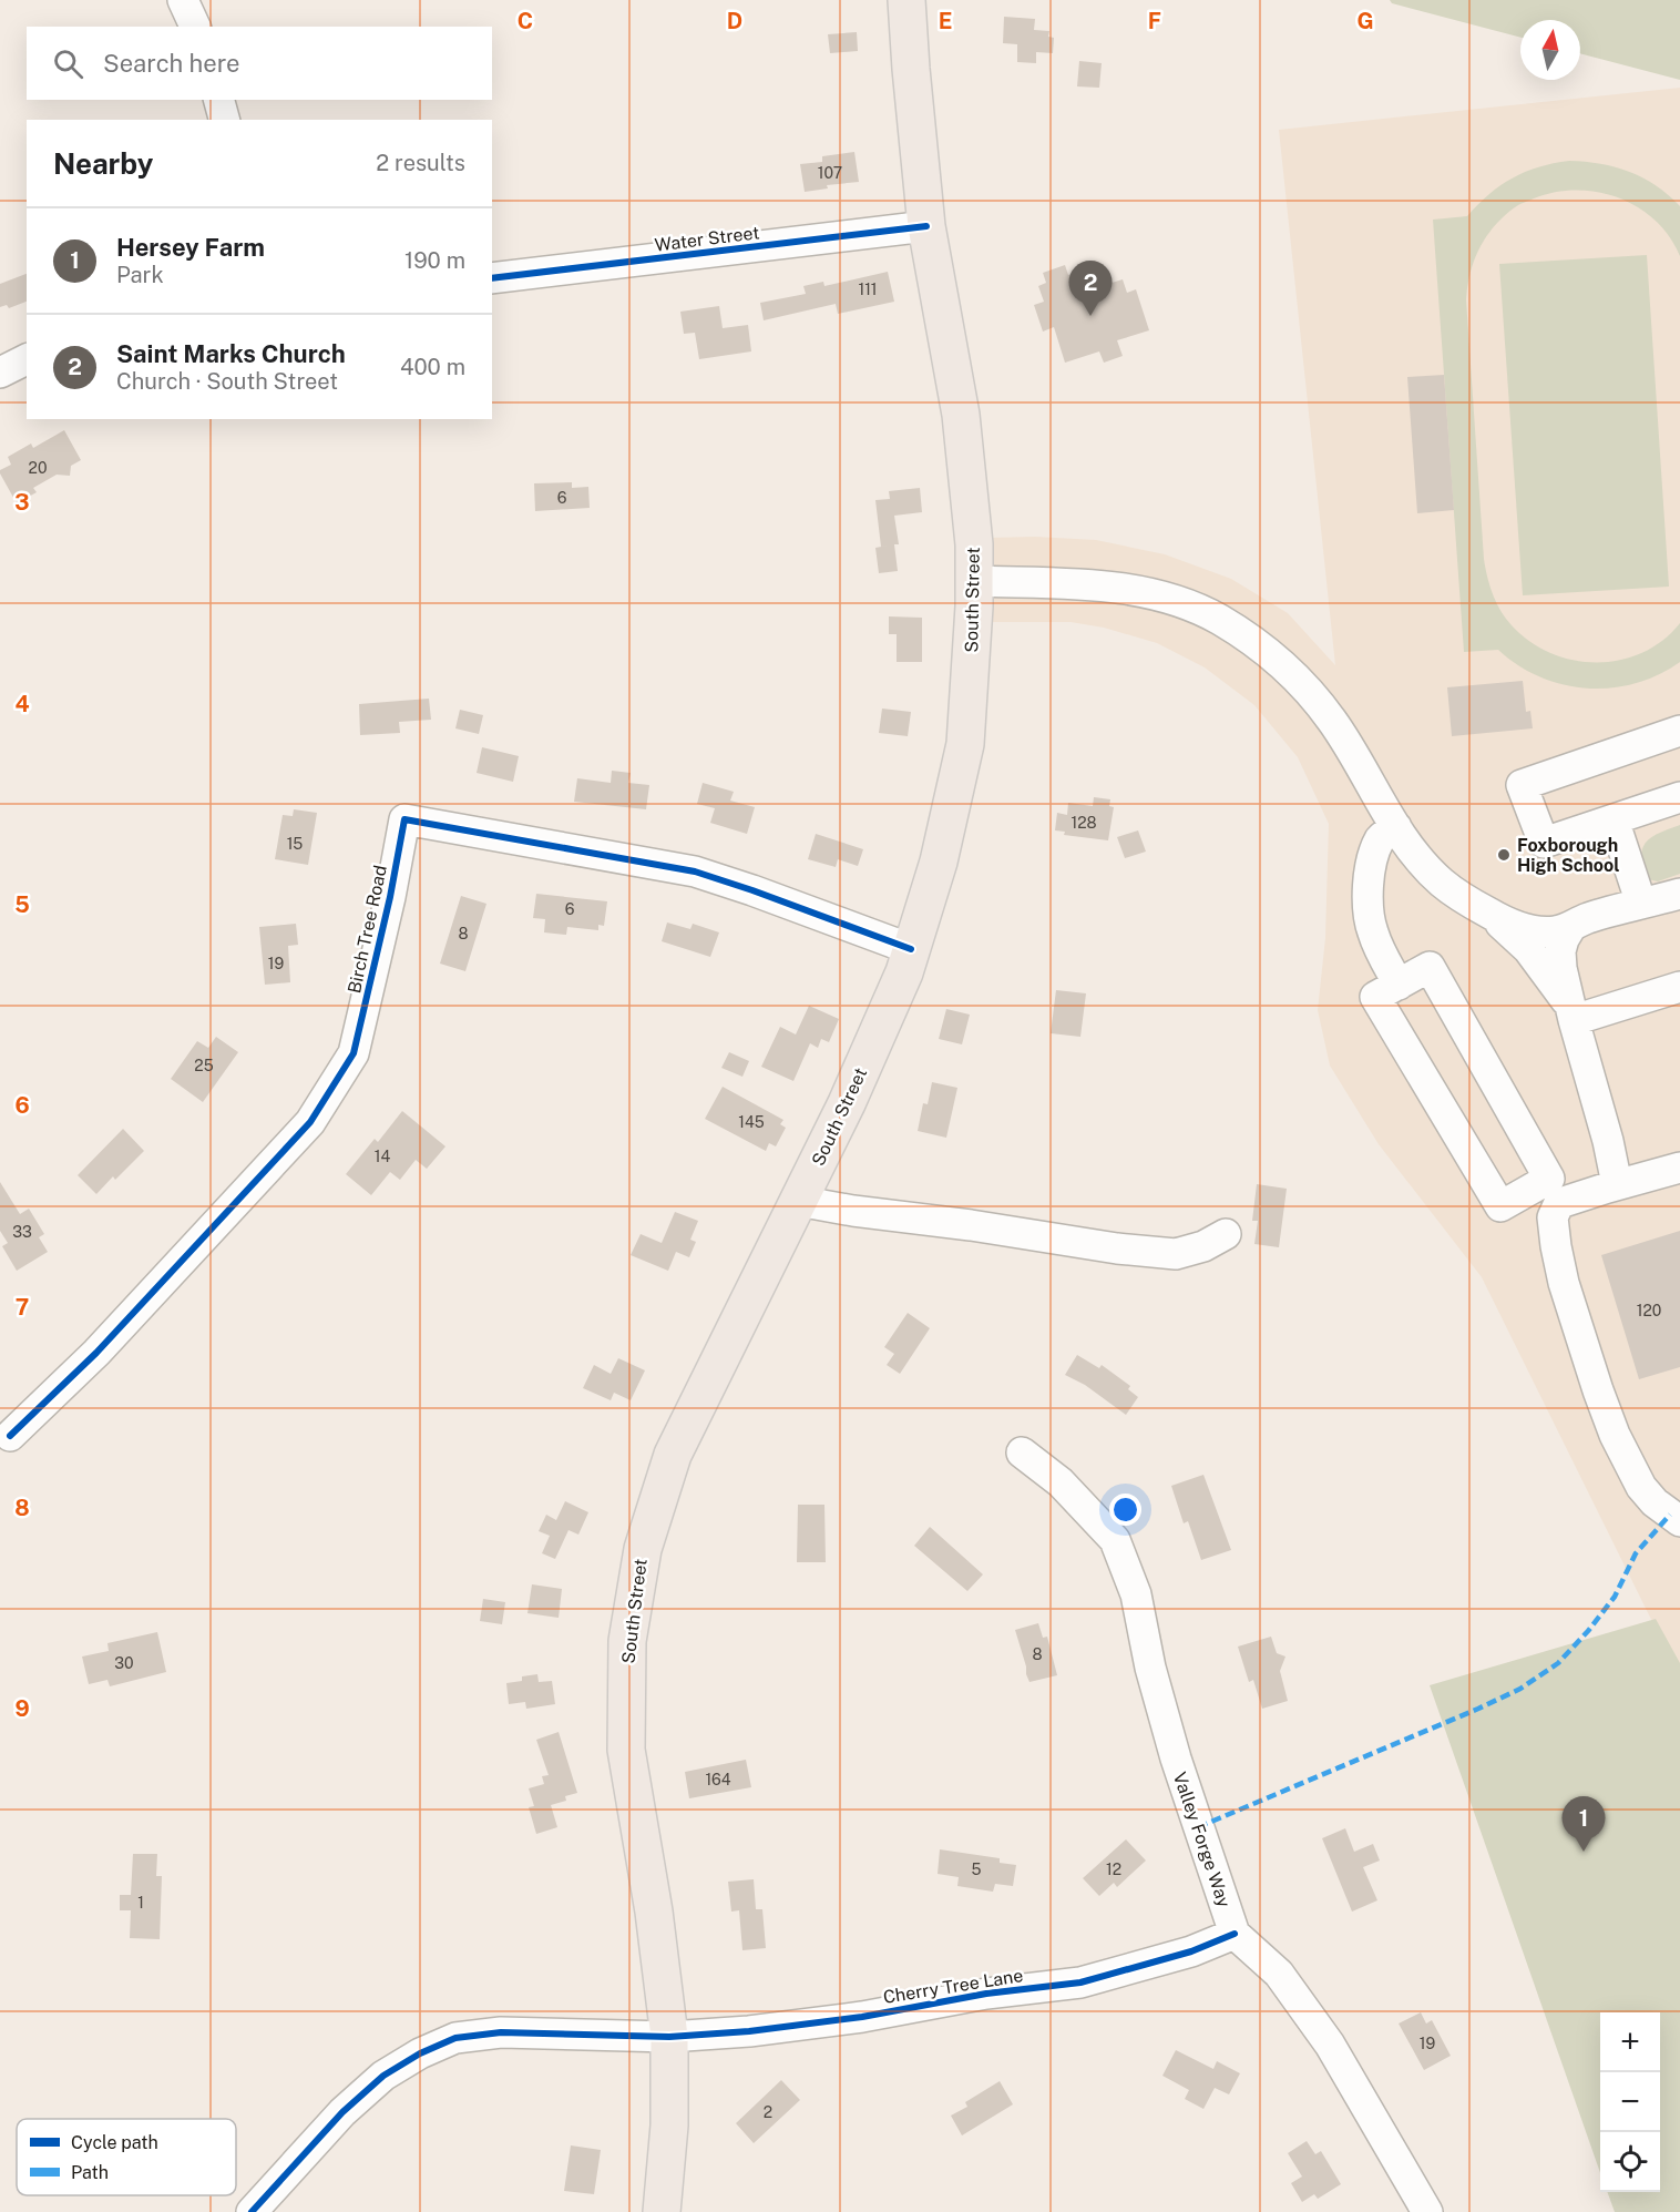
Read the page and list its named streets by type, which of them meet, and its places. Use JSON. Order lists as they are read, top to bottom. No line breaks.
{"streets":{"main road":["South Street"],"street":["Water Street","Birch Tree Road","Valley Forge Way","Cherry Tree Lane"]},"crossings":[["Water Street","South Street"],["South Street","Birch Tree Road"],["South Street","Cherry Tree Lane"],["Valley Forge Way","Cherry Tree Lane"]],"places":["Foxborough High School"],"house_numbers":["107","111","20","6","128","15","6","8","19","25","145","14","33","120","8","30","164","5","12","1","19","2"],"legend":["Cycle path","Path"],"north":"top","page":{"search":"Search here","heading":["Nearby","2 results"],"list":[{"mark":"1","name":"Hersey Farm","note":"Park","value":"190 m"},{"mark":"2","name":"Saint Marks Church","note":"Church · South Street","value":"400 m"}],"pins":["2","1"],"map_buttons":["+","−"]},"grid":{"columns":["C","D","E","F","G"],"rows":["3","4","5","6","7","8","9"]}}
